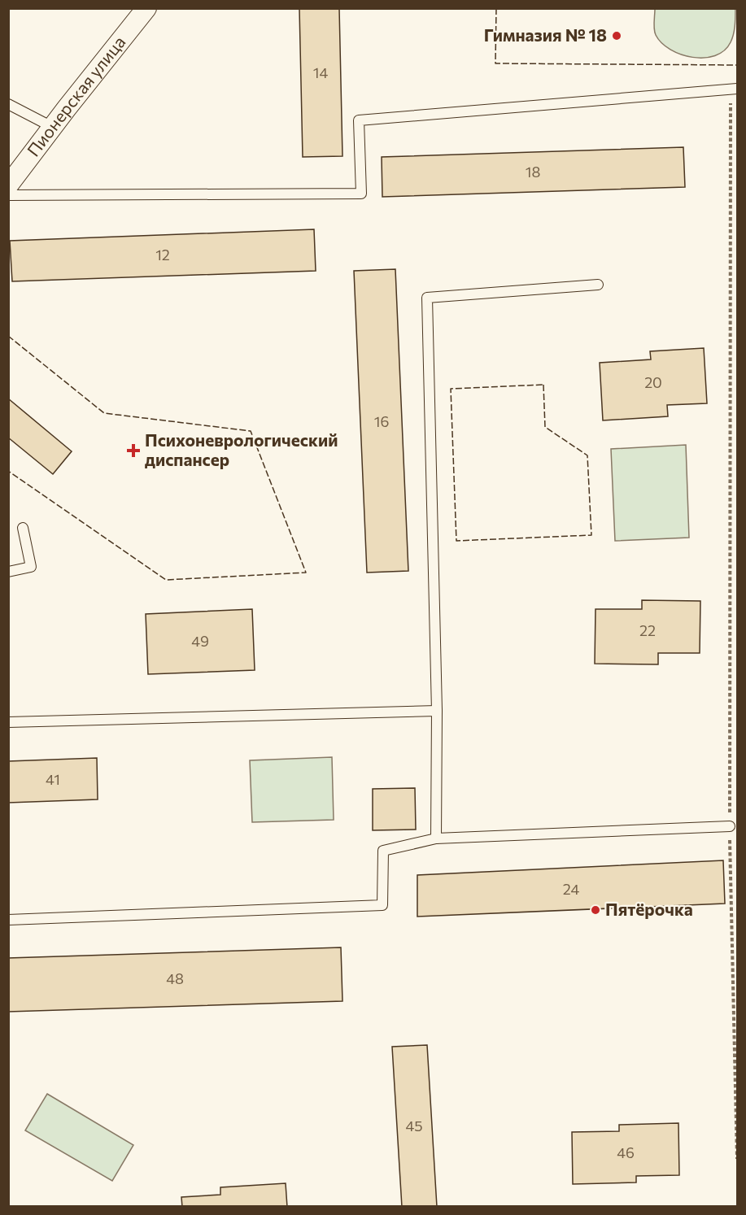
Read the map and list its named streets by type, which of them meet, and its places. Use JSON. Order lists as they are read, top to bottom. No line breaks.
{"streets":{"street":["Пионерская улица"]},"places":{"other":["Гимназия № 18","Пятёрочка"],"health":["Психоневрологический диспансер"]},"house_numbers":["14","18","12","20","16","22","49","41","24","48","45","46"]}
